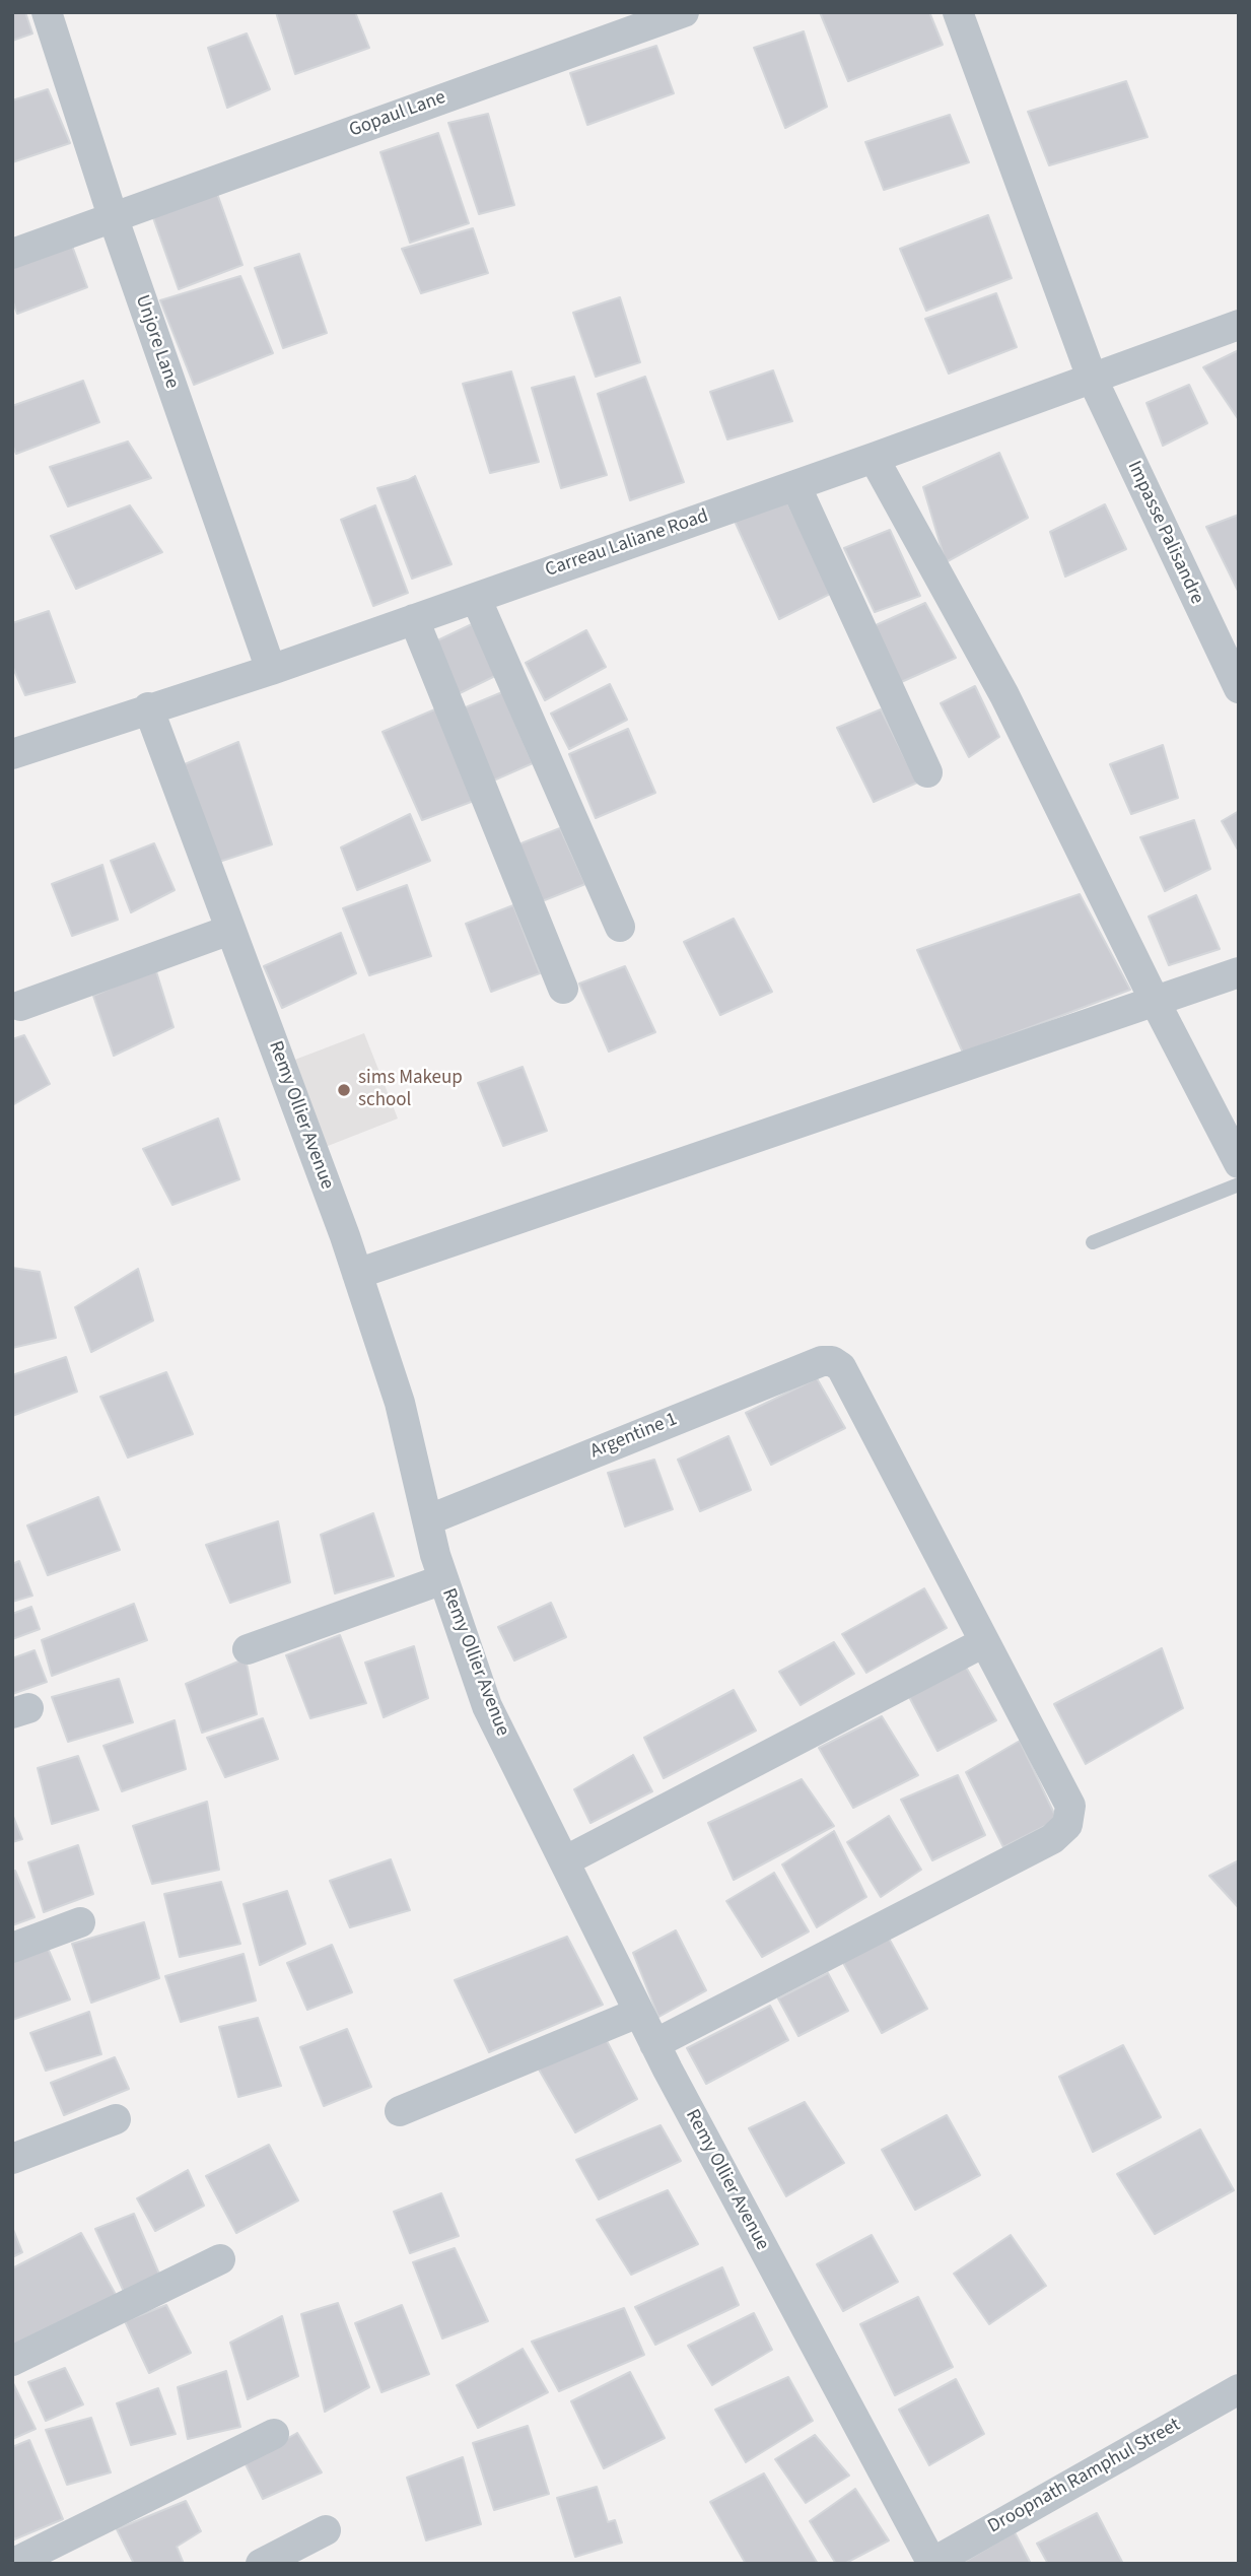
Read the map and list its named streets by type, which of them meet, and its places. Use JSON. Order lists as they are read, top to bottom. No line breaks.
{"streets":{"street":["Gopaul Lane","Unjore Lane","Impasse Palisandre","Carreau Laliane Road","Remy Ollier Avenue","Argentine 1","Droopnath Ramphul Street"]},"crossings":[["Gopaul Lane","Unjore Lane"],["Unjore Lane","Carreau Laliane Road"],["Impasse Palisandre","Carreau Laliane Road"],["Carreau Laliane Road","Remy Ollier Avenue"],["Remy Ollier Avenue","Argentine 1"],["Remy Ollier Avenue","Droopnath Ramphul Street"]],"places":["sims Makeup school"]}
